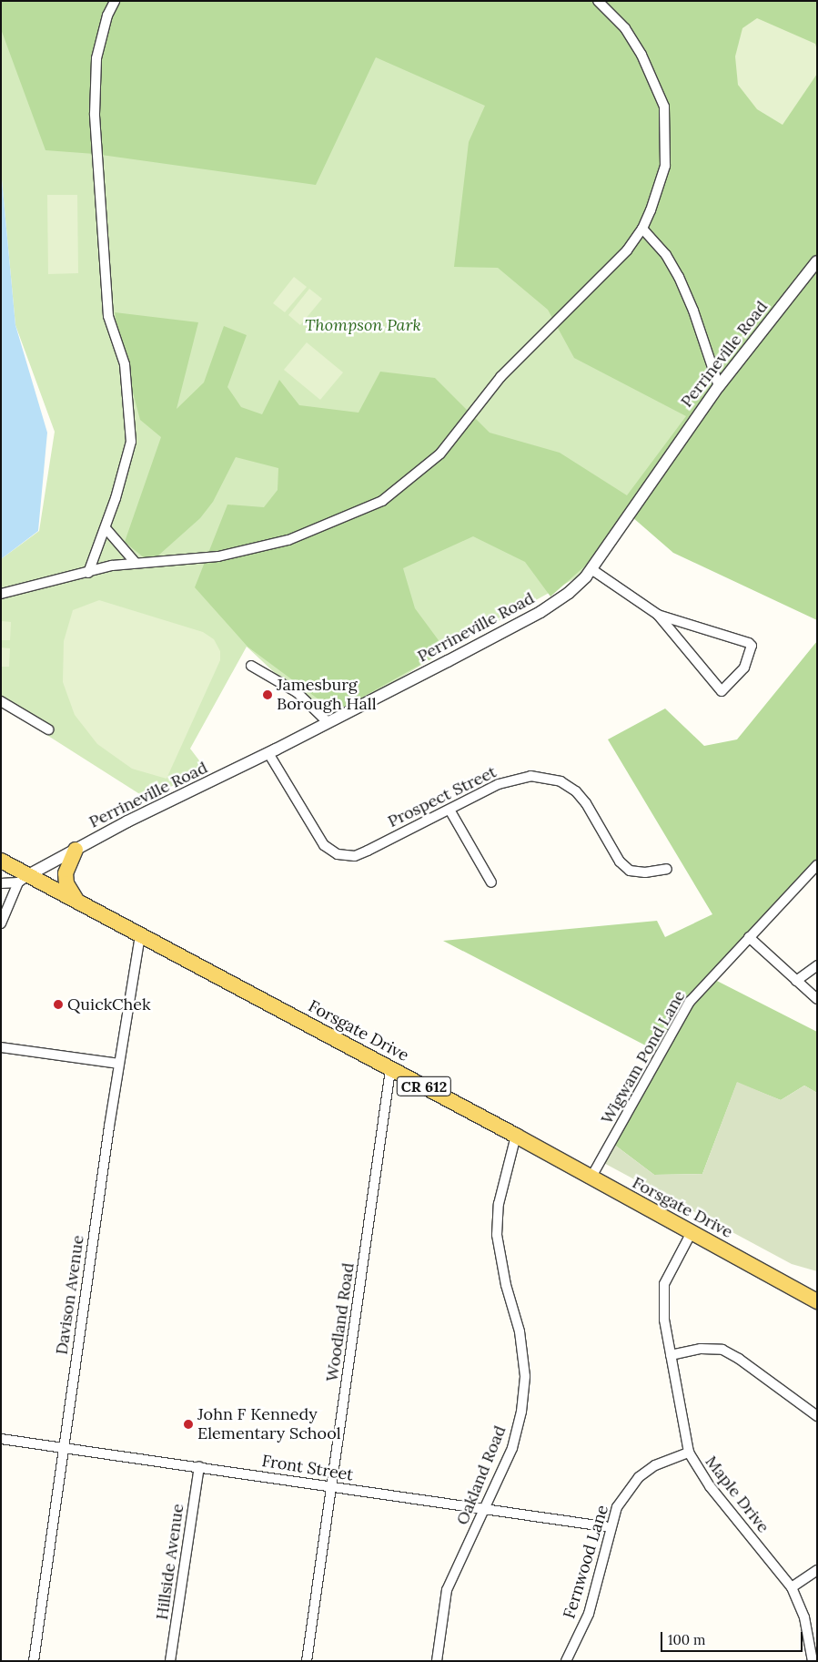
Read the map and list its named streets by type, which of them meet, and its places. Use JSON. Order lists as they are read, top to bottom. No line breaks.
{"streets":{"main road":["Forsgate Drive","CR 612"],"street":["Perrineville Road","Prospect Street","Wigwam Pond Lane","Davison Avenue","Woodland Road","Front Street","Oakland Road","Maple Drive","Hillside Avenue","Fernwood Lane"]},"crossings":[["Perrineville Road","Prospect Street"],["Perrineville Road","Forsgate Drive"],["Forsgate Drive","Wigwam Pond Lane"],["Forsgate Drive","Davison Avenue"],["Forsgate Drive","Woodland Road"],["Forsgate Drive","Oakland Road"],["Forsgate Drive","Maple Drive"],["Davison Avenue","Front Street"],["Woodland Road","Front Street"],["Front Street","Oakland Road"],["Front Street","Hillside Avenue"],["Front Street","Fernwood Lane"],["Maple Drive","Fernwood Lane"]],"parks":["Thompson Park"],"places":["Jamesburg Borough Hall","QuickChek","John F Kennedy Elementary School"],"scale_bar":"100 m"}
